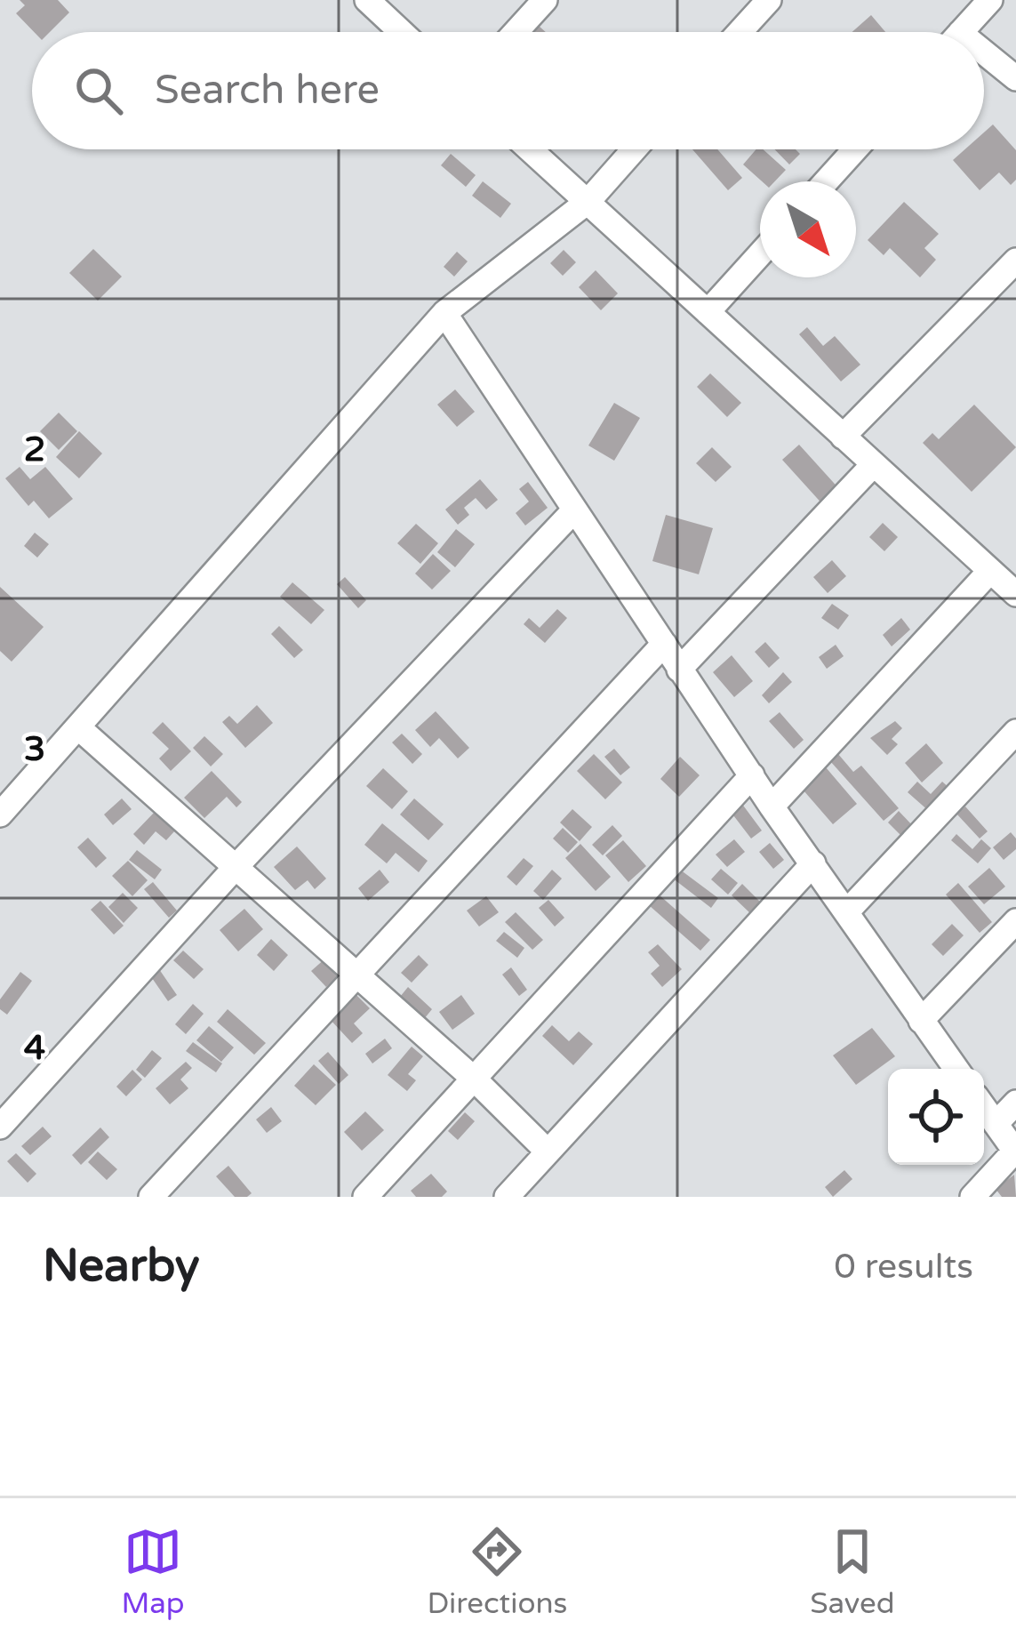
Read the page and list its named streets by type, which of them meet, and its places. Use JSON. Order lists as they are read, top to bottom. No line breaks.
{"north":"bottom right","page":{"search":"Search here","heading":["Nearby","0 results"],"nav":["Map","Directions","Saved"]},"grid":{"rows":["2","3","4"]}}
